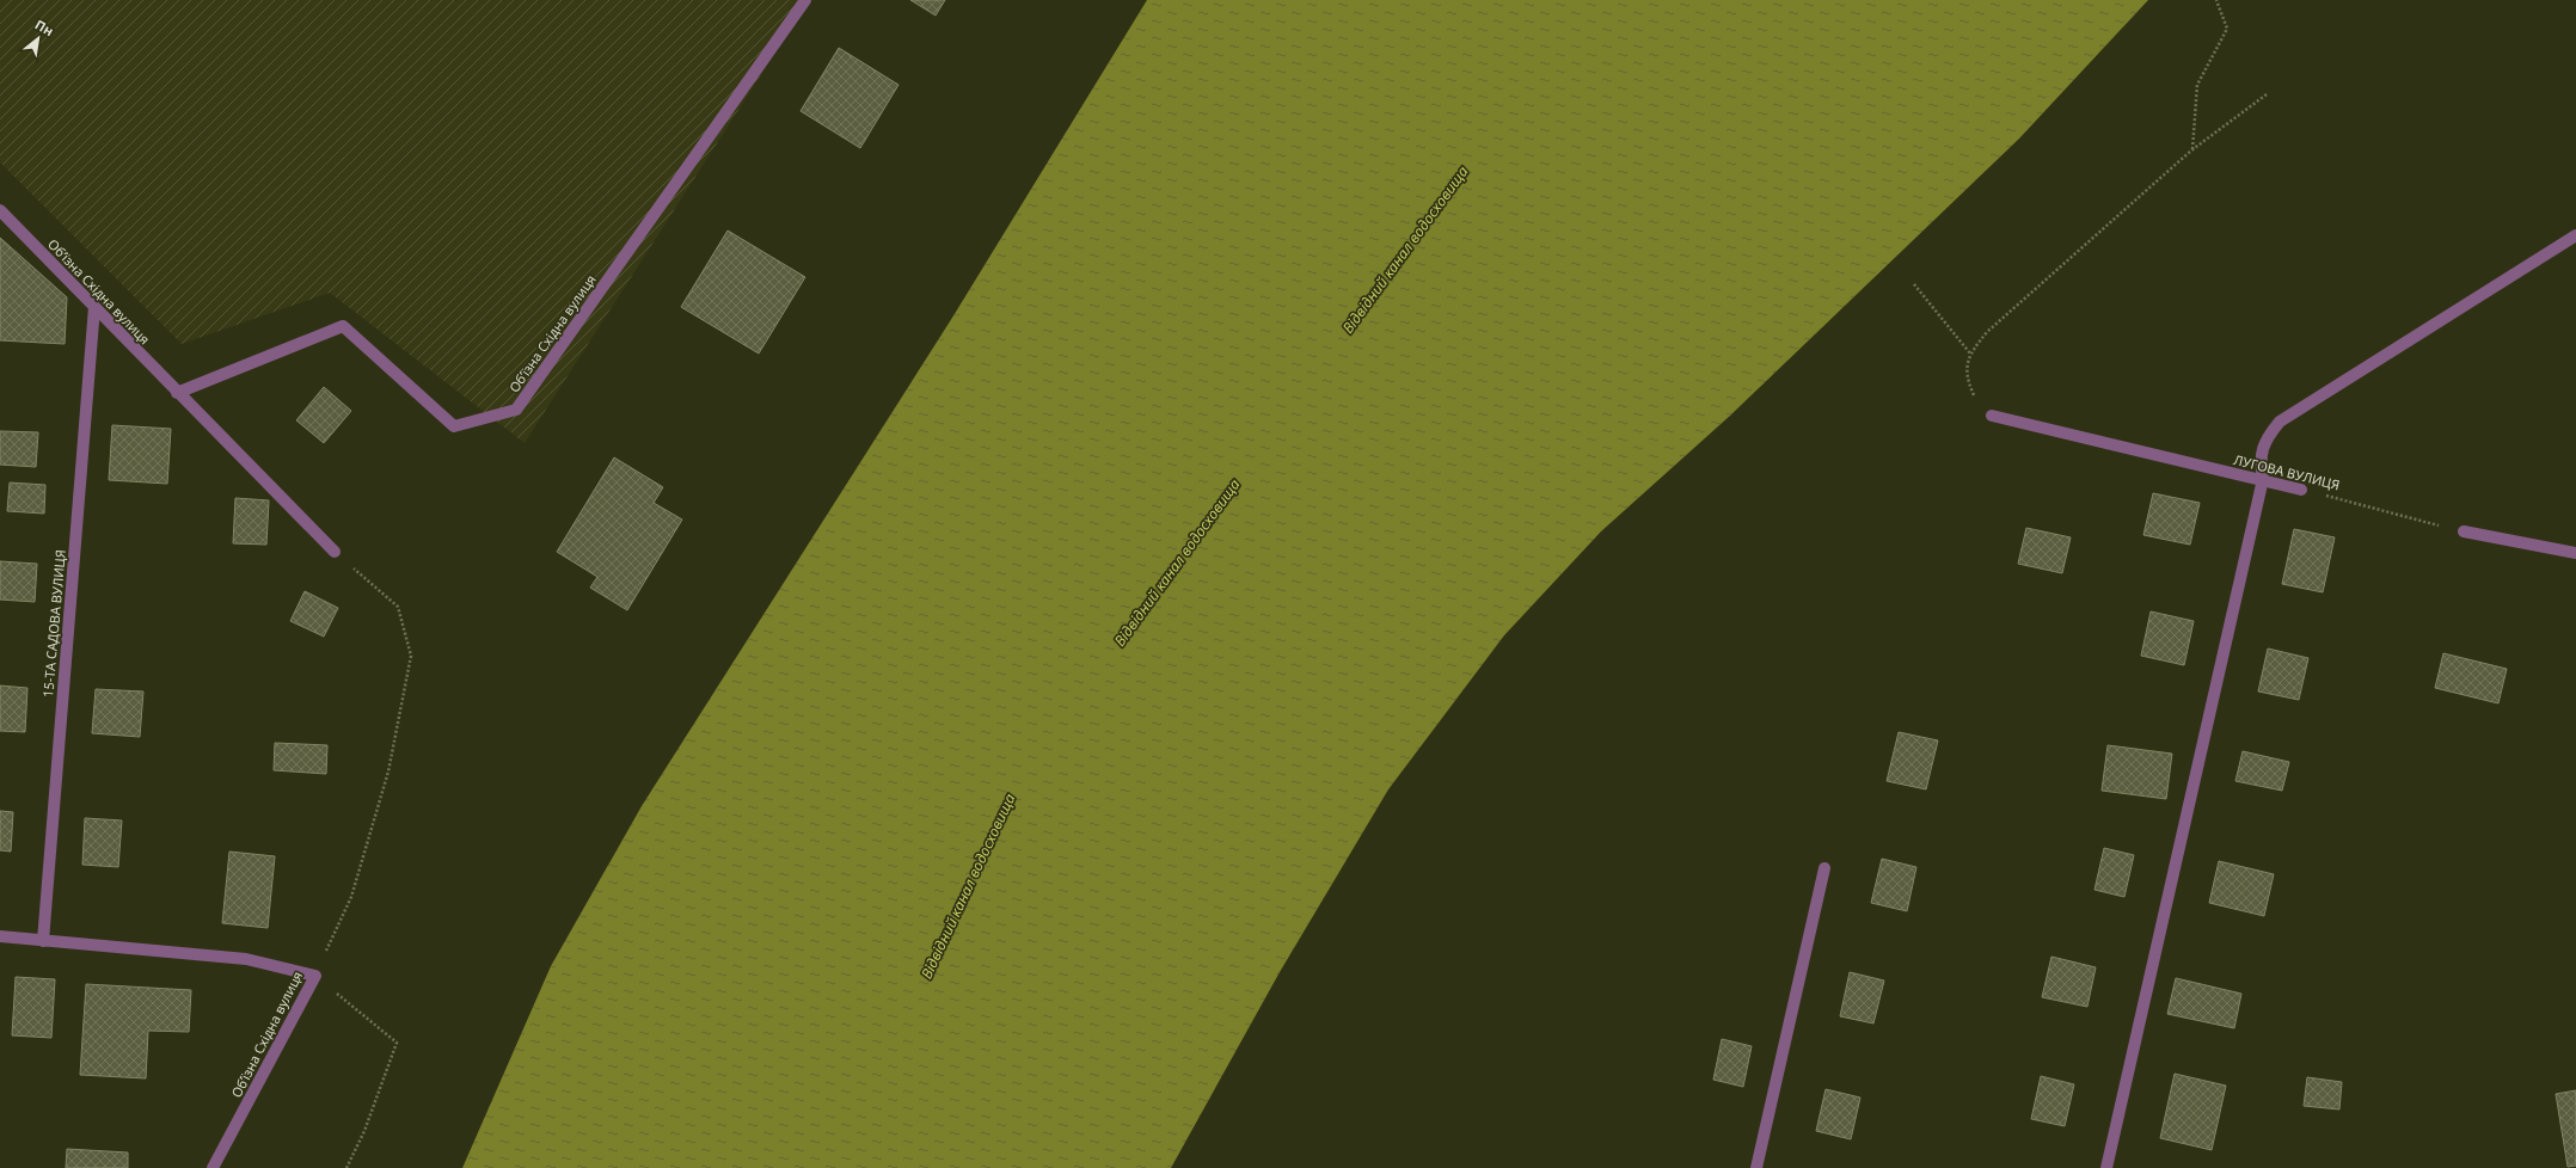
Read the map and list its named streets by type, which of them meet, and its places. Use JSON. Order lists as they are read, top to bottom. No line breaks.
{"streets":{"street":["Обʼїзна Східна вулиця","ЛУГОВА ВУЛИЦЯ","15-ТА САДОВА ВУЛИЦЯ"]},"crossings":[["Обʼїзна Східна вулиця","15-ТА САДОВА ВУЛИЦЯ"]],"water":["Відвідний канал водосховища"],"north":"top right"}
